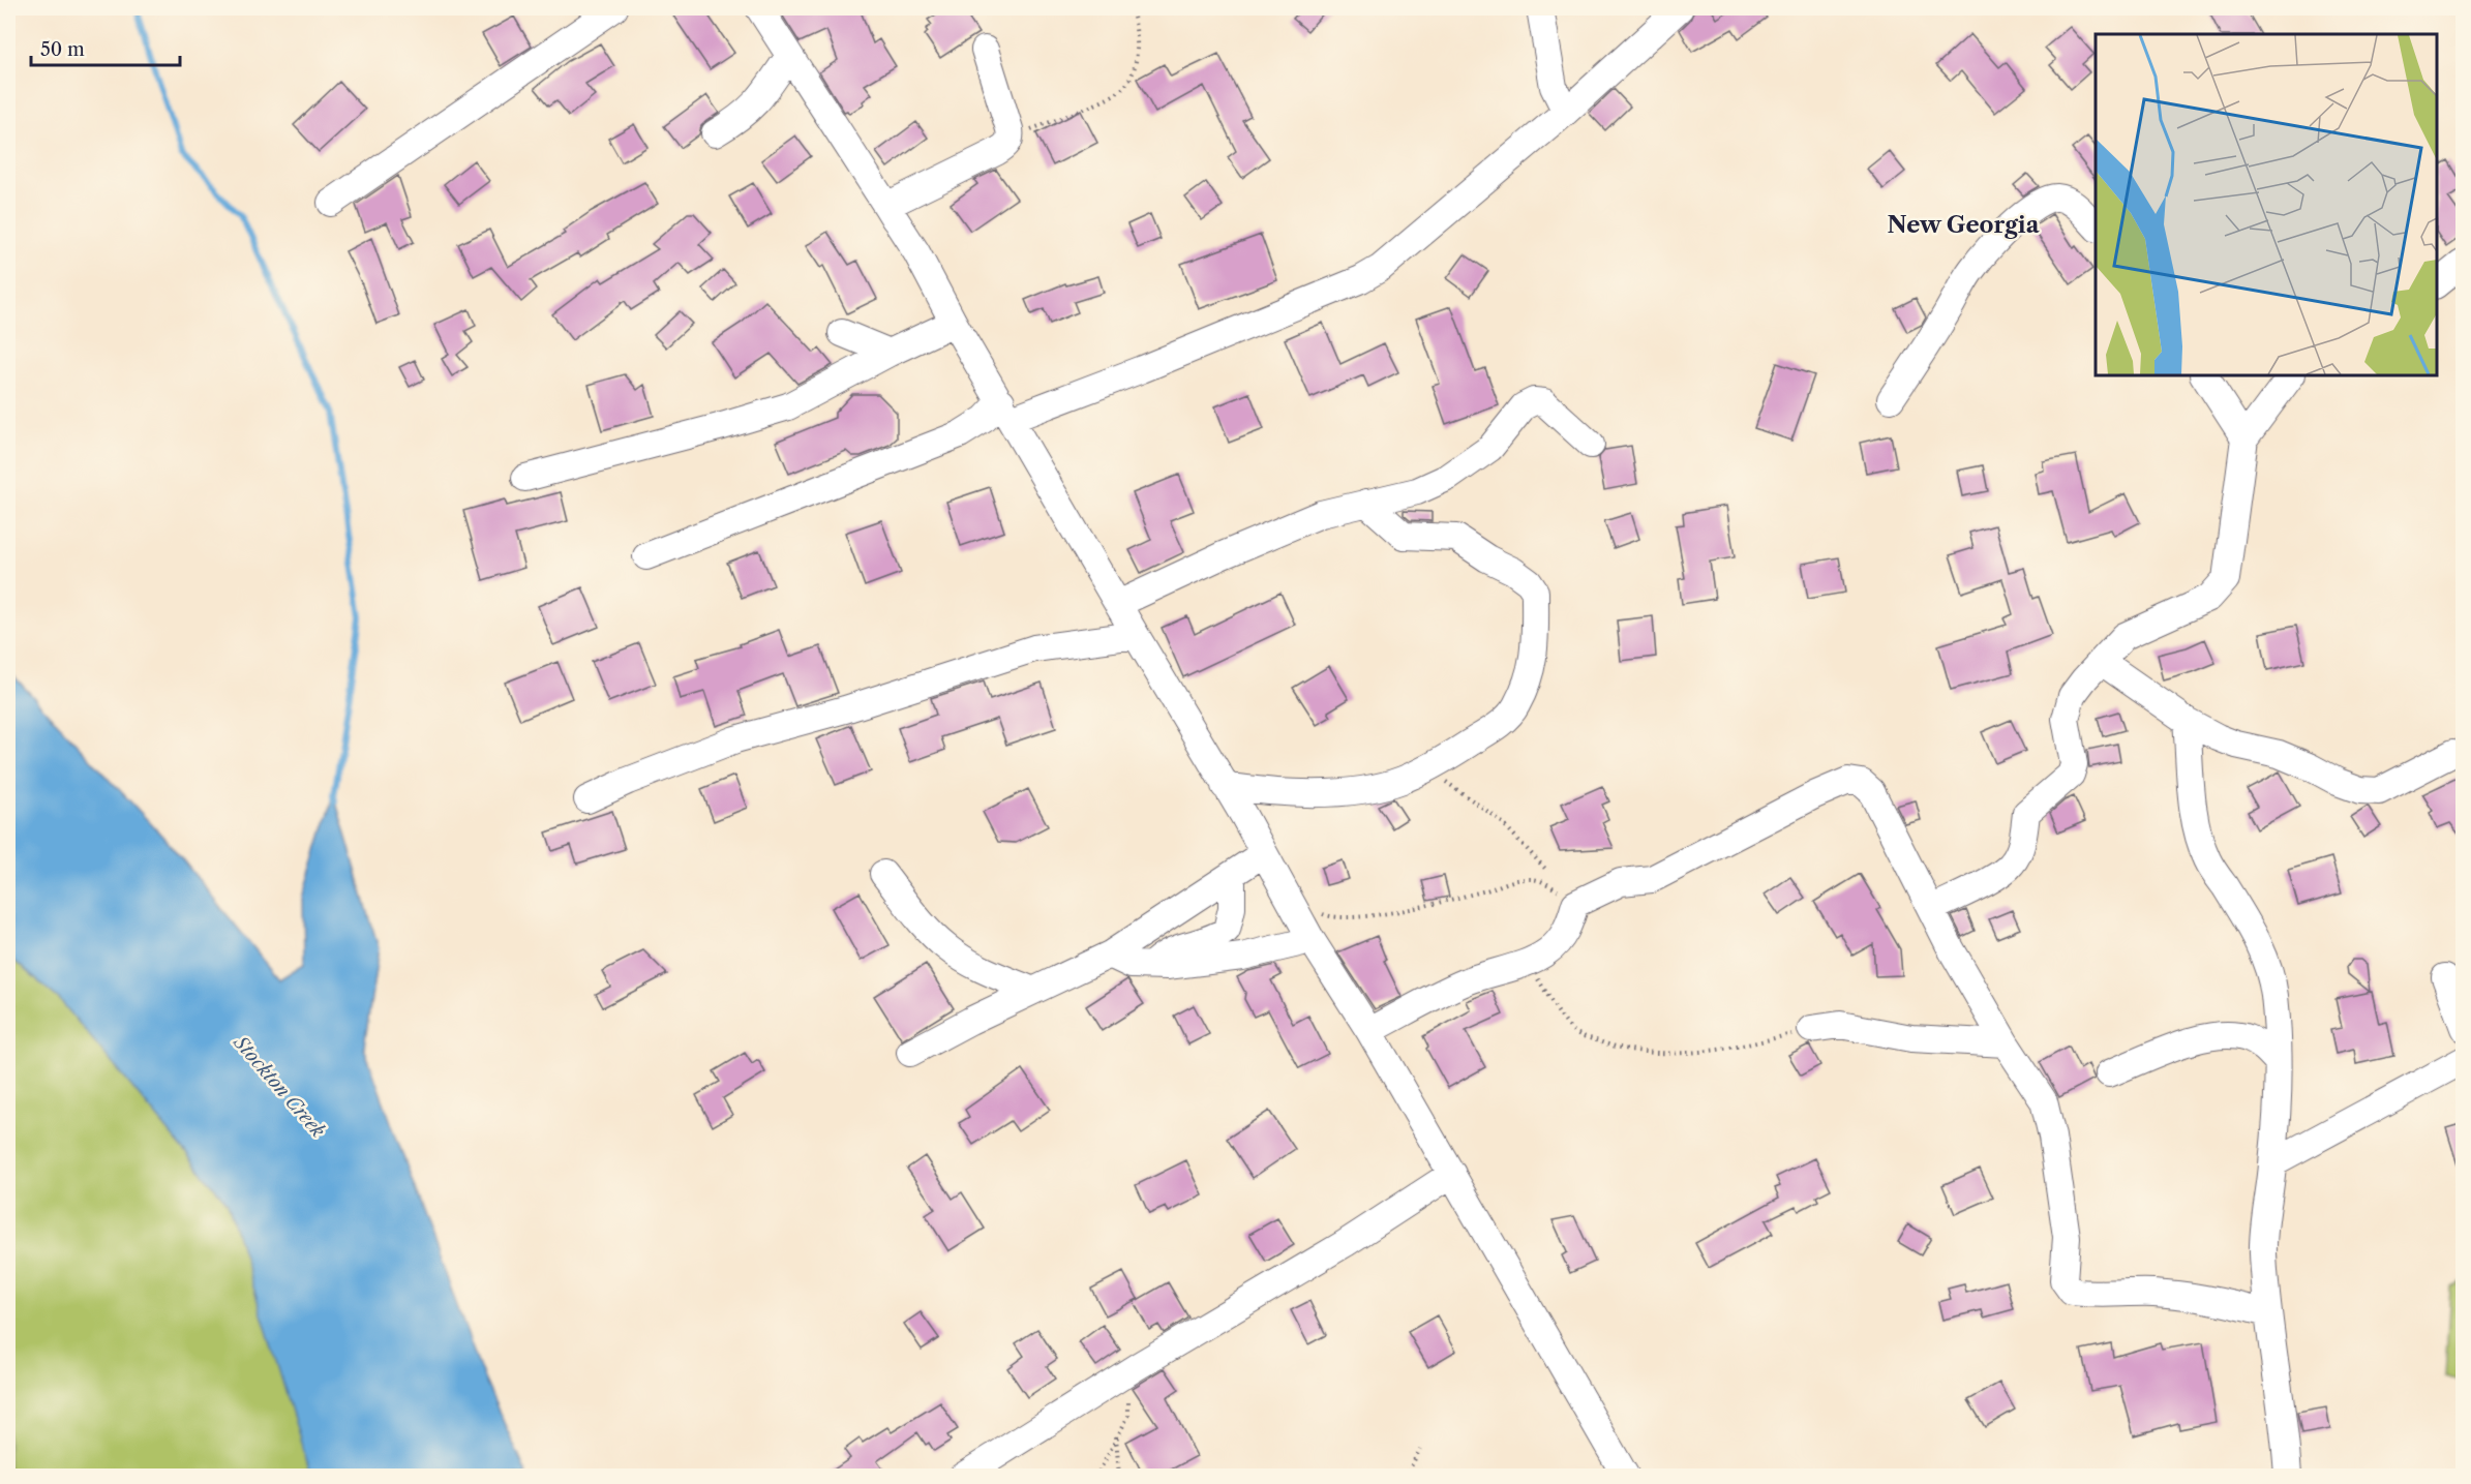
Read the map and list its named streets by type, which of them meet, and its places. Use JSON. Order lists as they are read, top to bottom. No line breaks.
{"districts":["New Georgia"],"water":["Stockton Creek"],"scale_bar":"50 m"}
